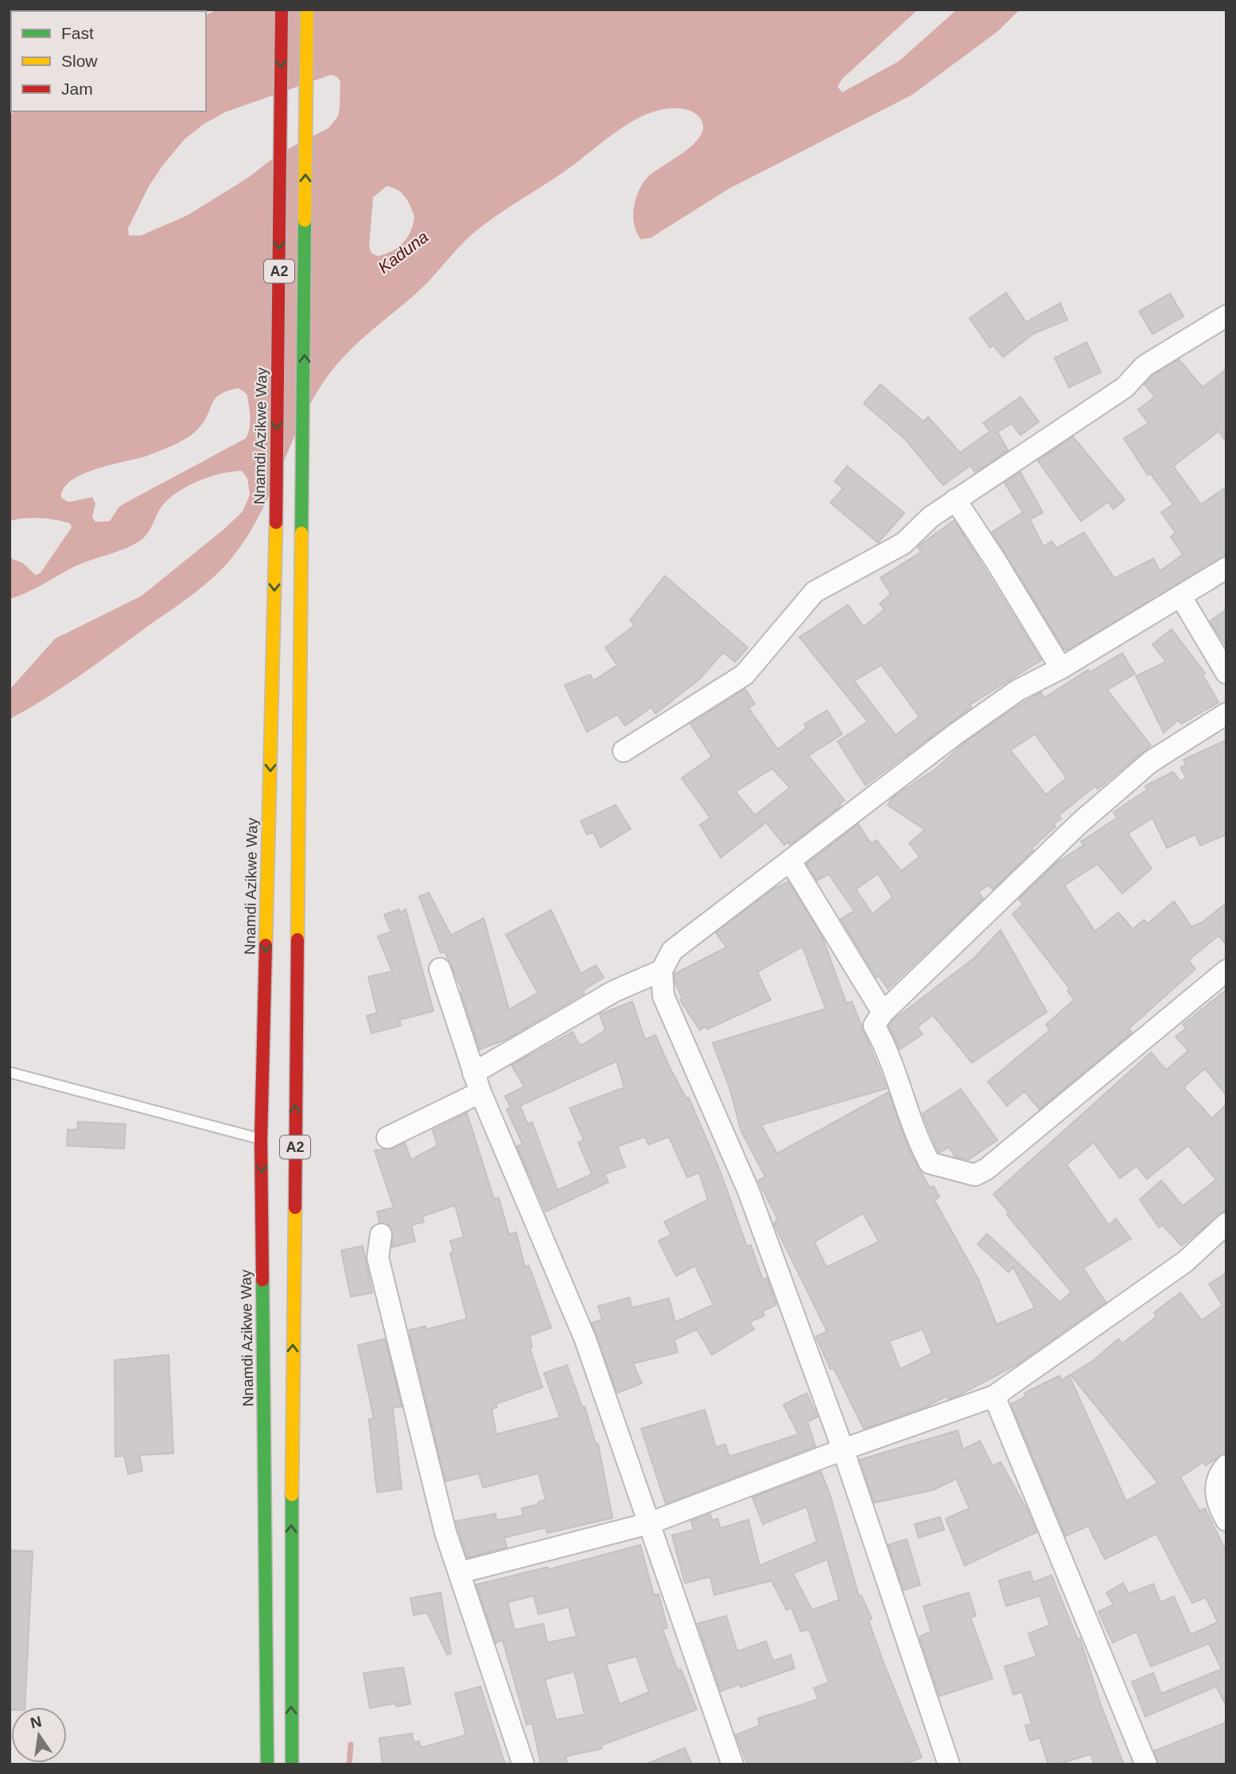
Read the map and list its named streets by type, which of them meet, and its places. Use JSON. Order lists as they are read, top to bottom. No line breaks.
{"streets":{"highway":["A2","Nnamdi Azikwe Way"]},"water":["Kaduna"],"legend":["Fast","Slow","Jam"],"north":"top"}
